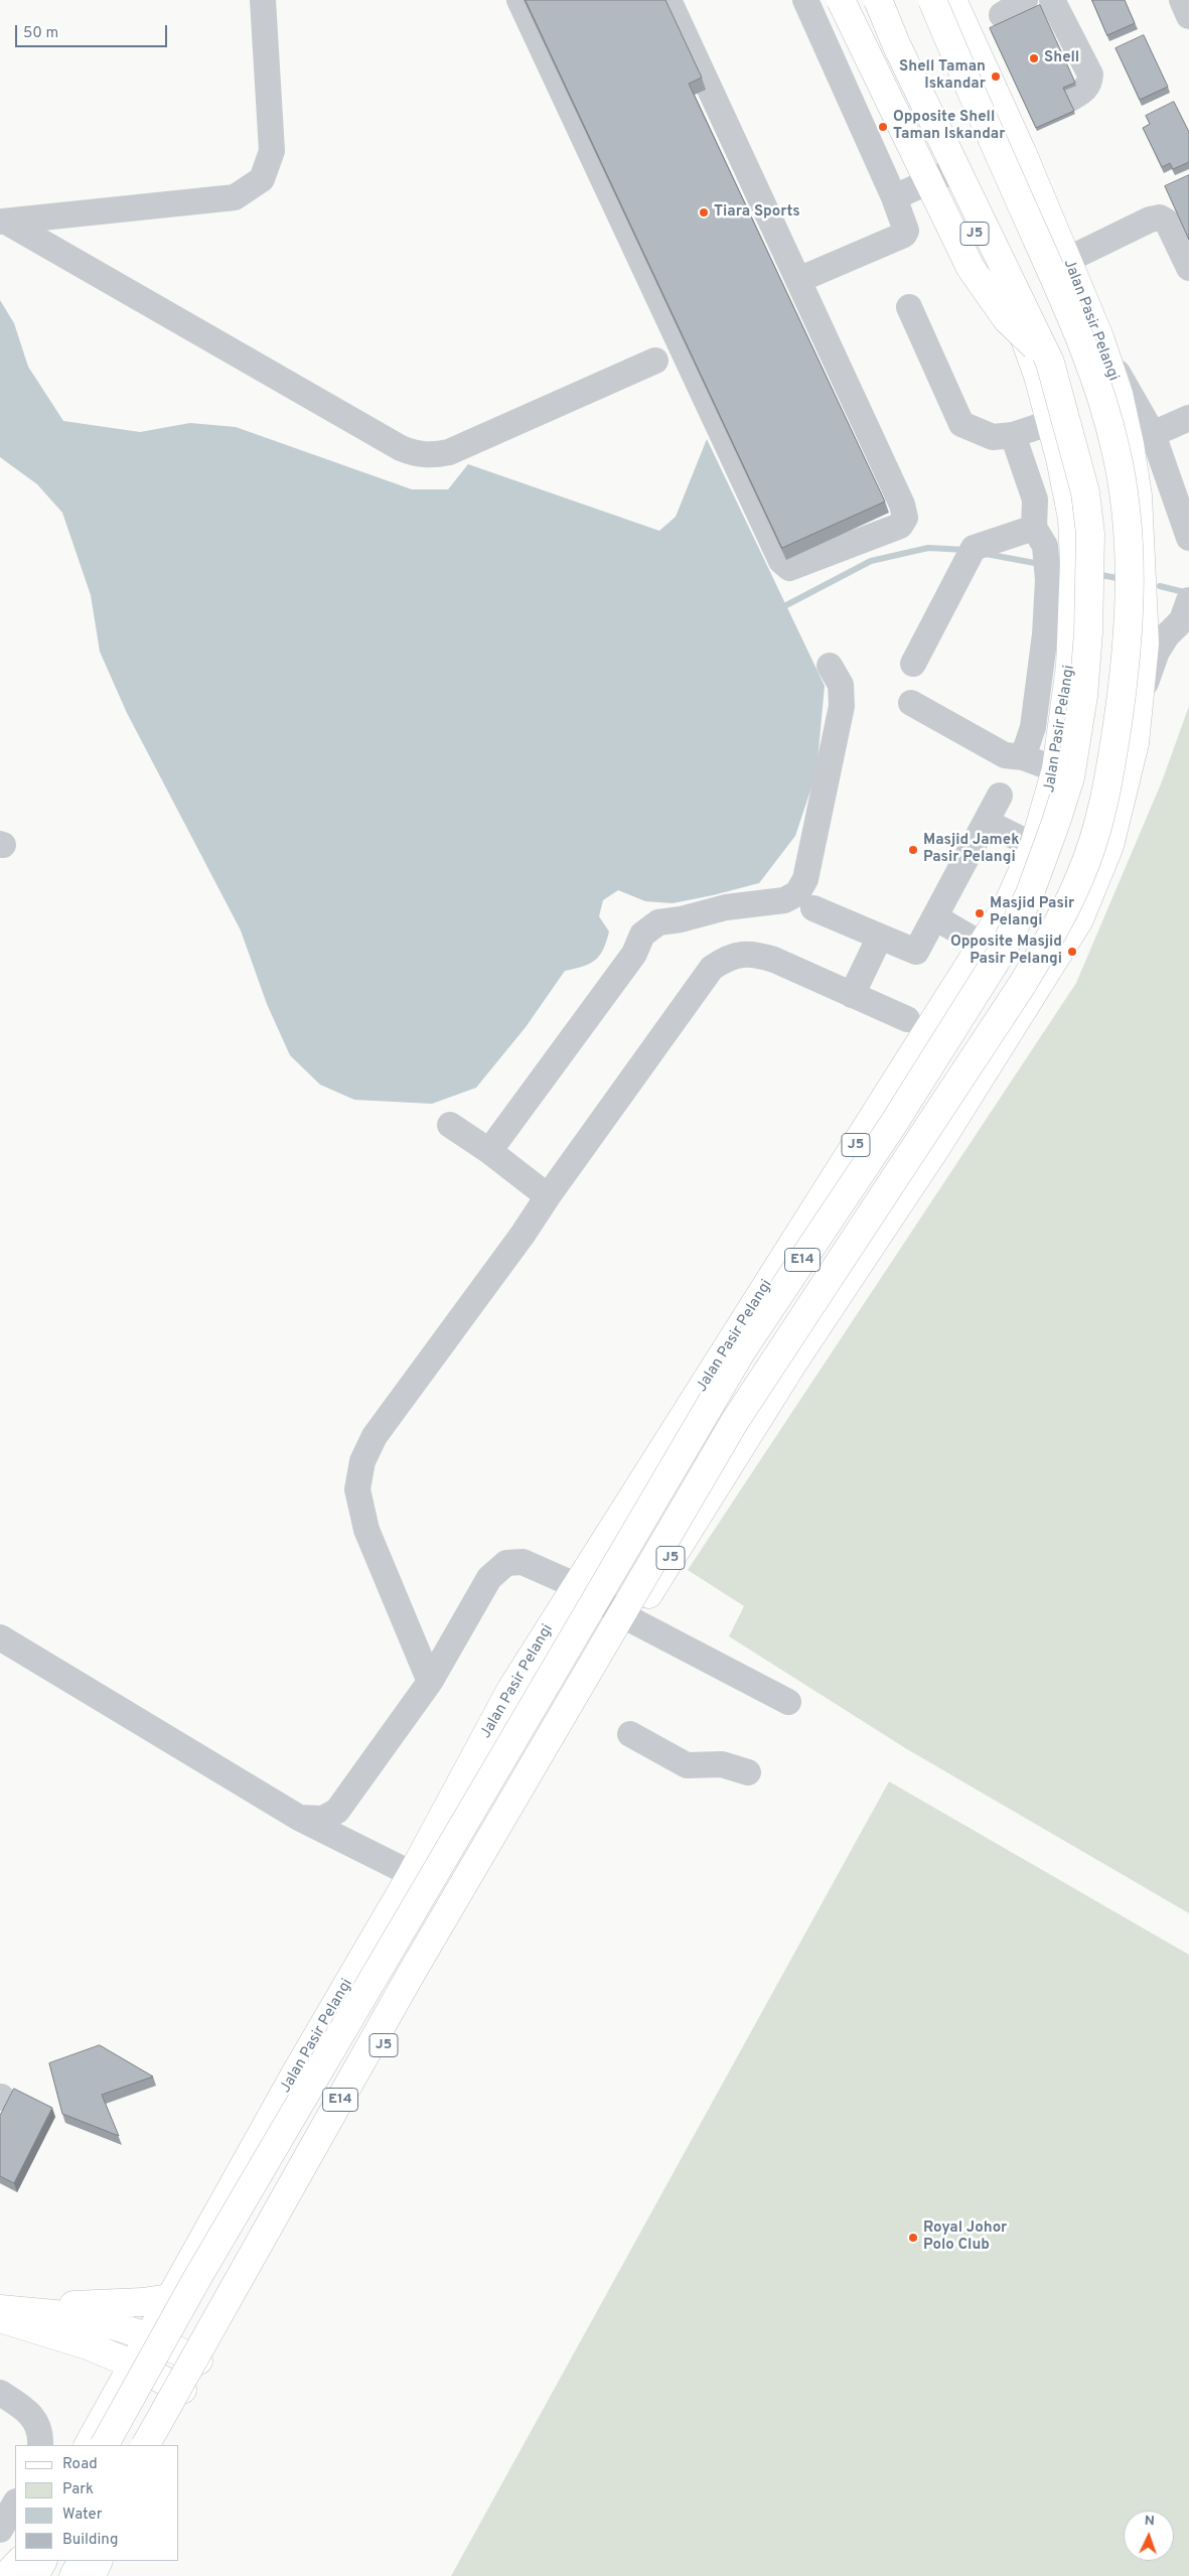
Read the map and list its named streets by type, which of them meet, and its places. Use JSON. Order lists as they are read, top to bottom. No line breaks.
{"streets":{"main road":["J5","Jalan Pasir Pelangi","E14"]},"places":["Shell","Shell Taman Iskandar","Opposite Shell Taman Iskandar","Tiara Sports","Masjid Jamek Pasir Pelangi","Masjid Pasir Pelangi","Opposite Masjid Pasir Pelangi","Royal Johor Polo Club"],"legend":["Road","Park","Water","Building"],"scale_bar":"50 m","north":"top"}
